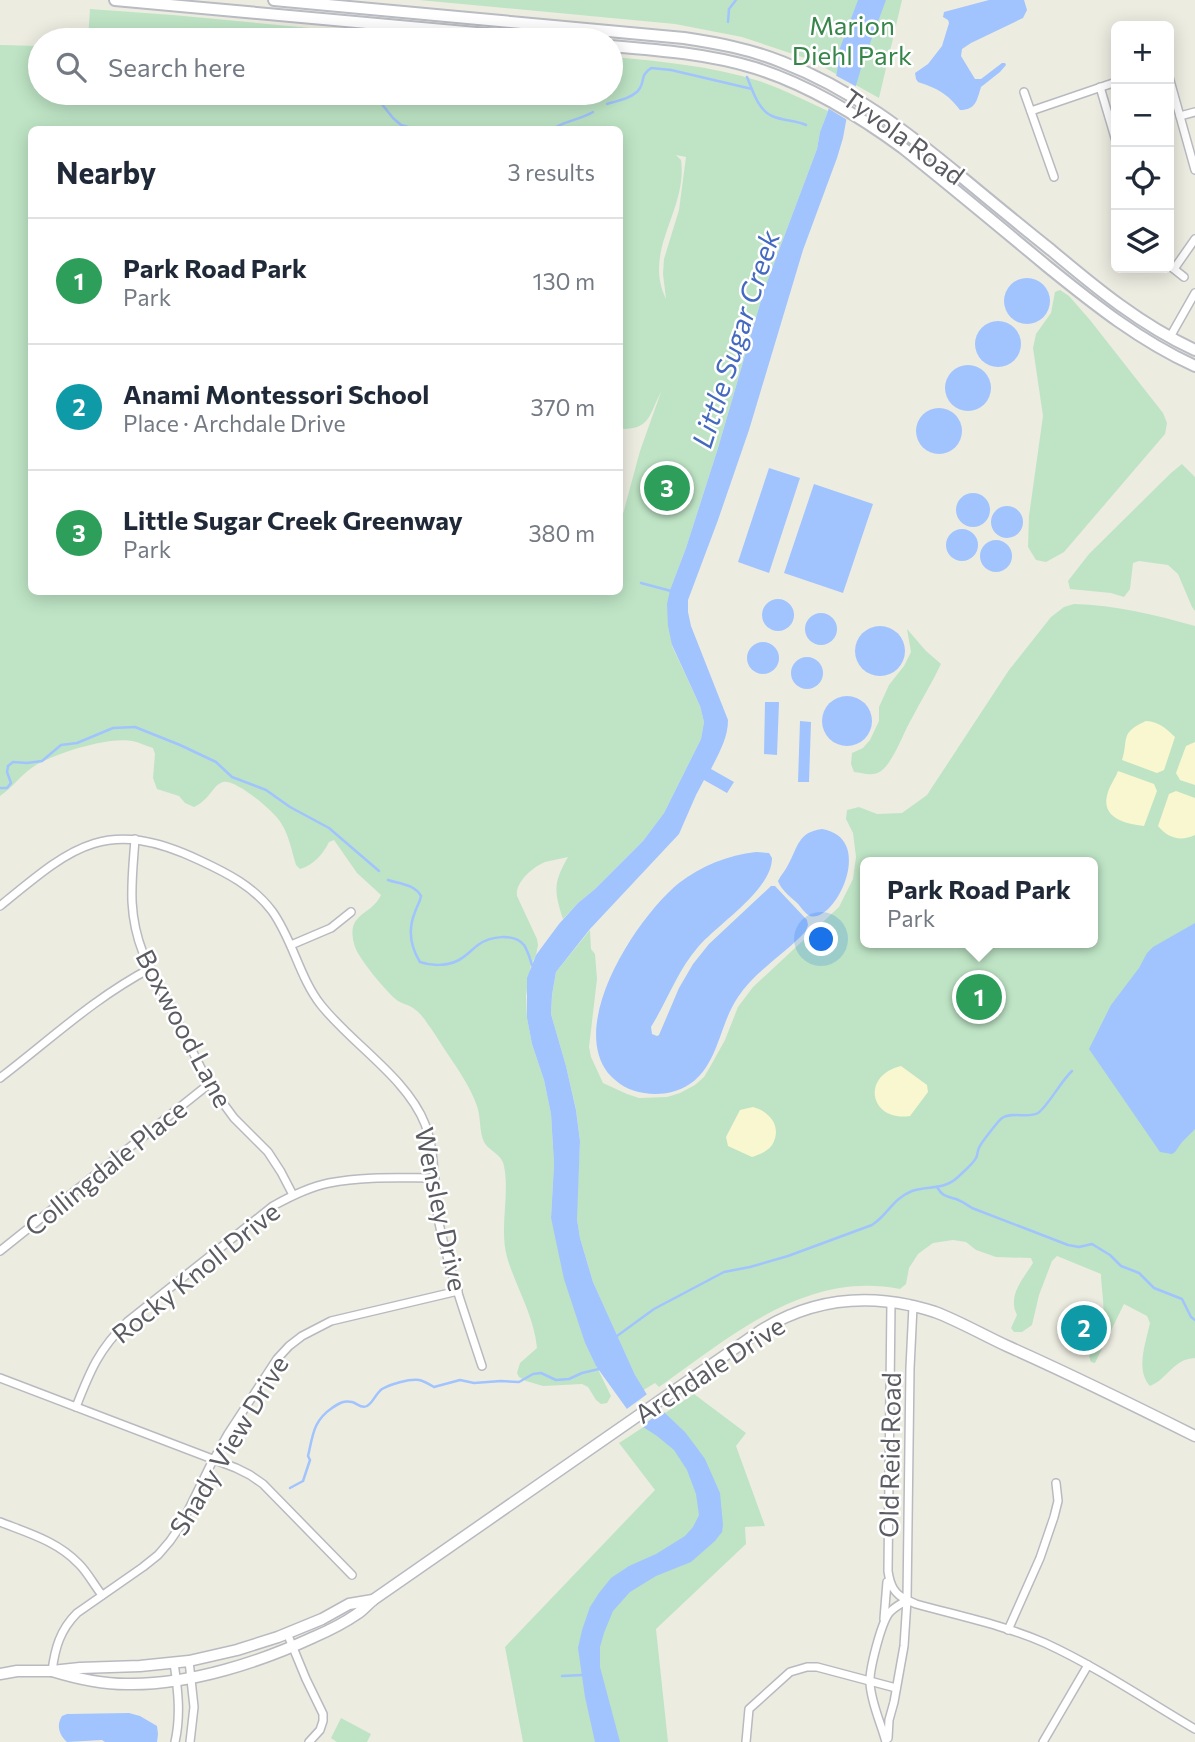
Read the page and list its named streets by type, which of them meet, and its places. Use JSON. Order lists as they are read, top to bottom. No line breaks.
{"streets":{"main road":["Tyvola Road"],"street":["Boxwood Lane","Collingdale Place","Wensley Drive","Rocky Knoll Drive","Archdale Drive","Shady View Drive","Old Reid Road"]},"crossings":[["Boxwood Lane","Collingdale Place"],["Boxwood Lane","Wensley Drive"],["Boxwood Lane","Rocky Knoll Drive"],["Wensley Drive","Rocky Knoll Drive"],["Wensley Drive","Shady View Drive"],["Archdale Drive","Shady View Drive"],["Archdale Drive","Old Reid Road"]],"water":["Little Sugar Creek"],"parks":["Marion Diehl Park"],"page":{"map_buttons":["+","−"],"search":"Search here","heading":["Nearby","3 results"],"list":[{"mark":"1","name":"Park Road Park","note":"Park","value":"130 m"},{"mark":"2","name":"Anami Montessori School","note":"Place · Archdale Drive","value":"370 m"},{"mark":"3","name":"Little Sugar Creek Greenway","note":"Park","value":"380 m"}],"pins":["3","1","2"],"popup":["Park Road Park","Park"]}}
